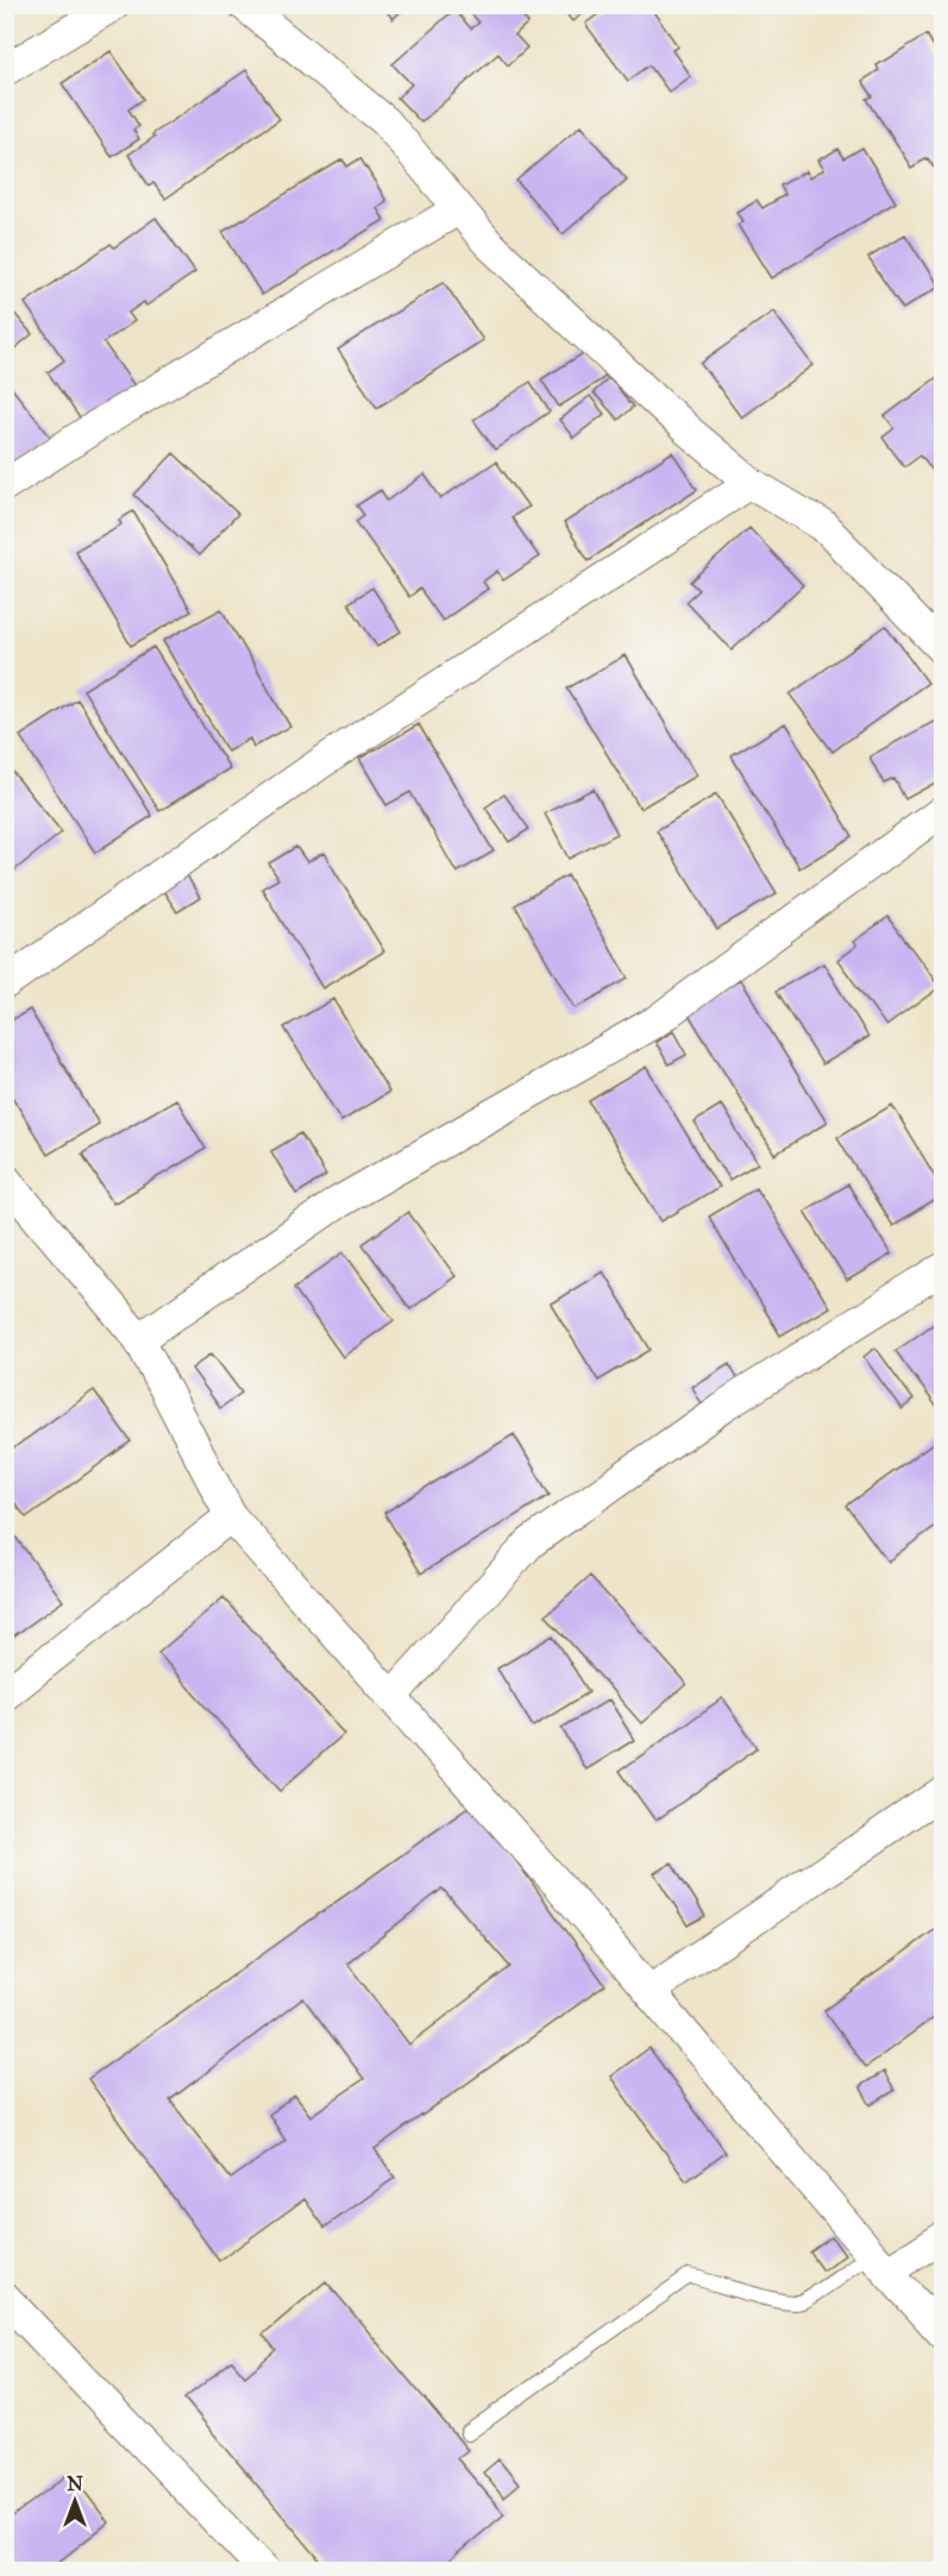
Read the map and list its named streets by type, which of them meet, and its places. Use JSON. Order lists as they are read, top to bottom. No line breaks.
{"north":"top"}
